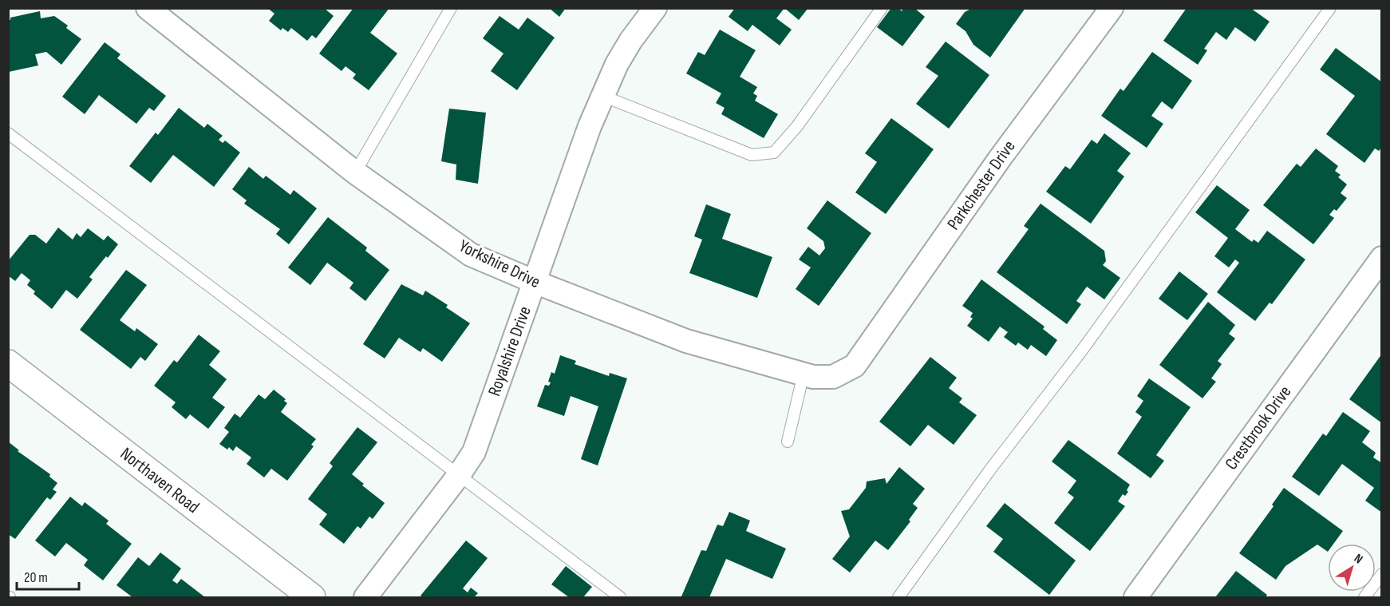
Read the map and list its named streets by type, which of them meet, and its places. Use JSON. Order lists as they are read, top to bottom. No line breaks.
{"streets":{"street":["Parkchester Drive","Yorkshire Drive","Royalshire Drive","Crestbrook Drive","Northaven Road"]},"crossings":[["Parkchester Drive","Yorkshire Drive"],["Yorkshire Drive","Royalshire Drive"]],"scale_bar":"20 m","north":"top right"}
